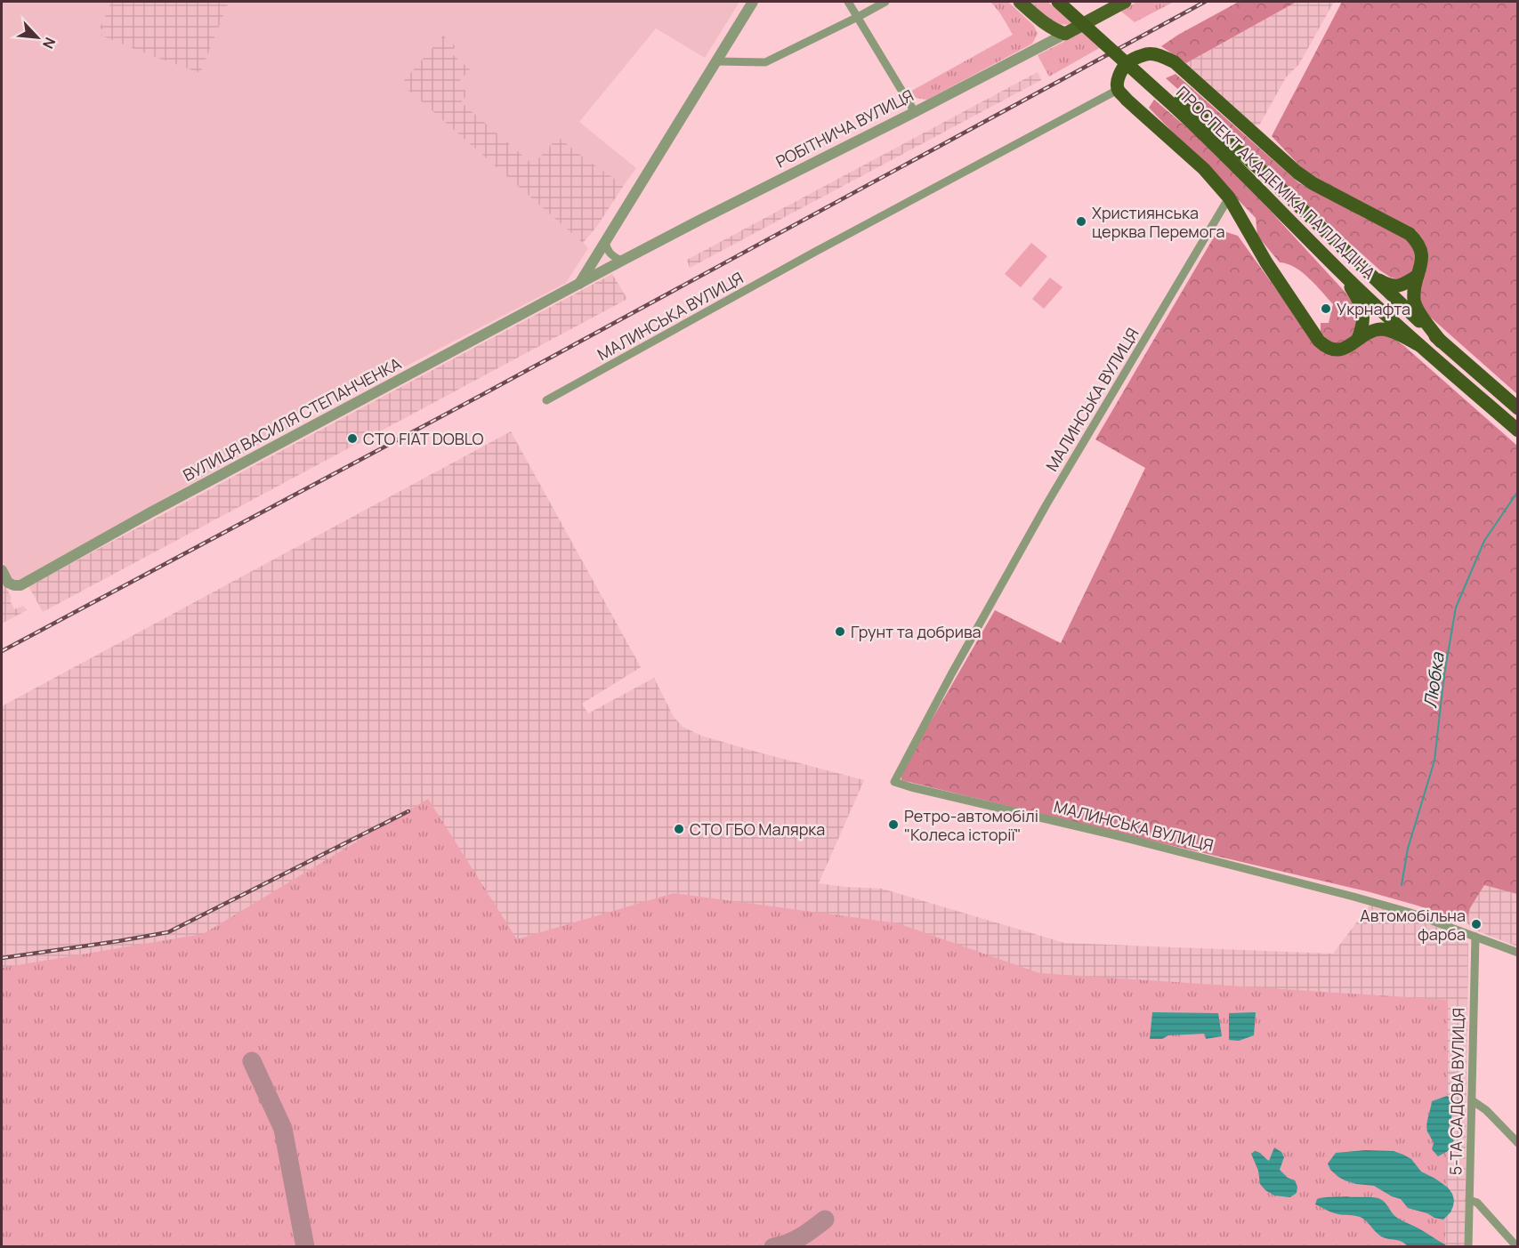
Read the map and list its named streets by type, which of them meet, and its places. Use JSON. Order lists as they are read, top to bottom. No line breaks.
{"streets":{"highway":["ПРОСПЕКТ АКАДЕМІКА ПАЛЛАДІНА"],"main road":["РОБІТНИЧА ВУЛИЦЯ"],"street":["МАЛИНСЬКА ВУЛИЦЯ","ВУЛИЦЯ ВАСИЛЯ СТЕПАНЧЕНКА","5-ТА САДОВА ВУЛИЦЯ"]},"crossings":[["РОБІТНИЧА ВУЛИЦЯ","ВУЛИЦЯ ВАСИЛЯ СТЕПАНЧЕНКА"],["МАЛИНСЬКА ВУЛИЦЯ","5-ТА САДОВА ВУЛИЦЯ"]],"water":["Любка"],"places":["Християнська церква Перемога","Укрнафта","СТО FIAT DOBLO","Грунт та добрива","Ретро-автомобілі \"Колеса історії\"","СТО ГБО Малярка","Автомобільна фарба"],"north":"bottom right"}
